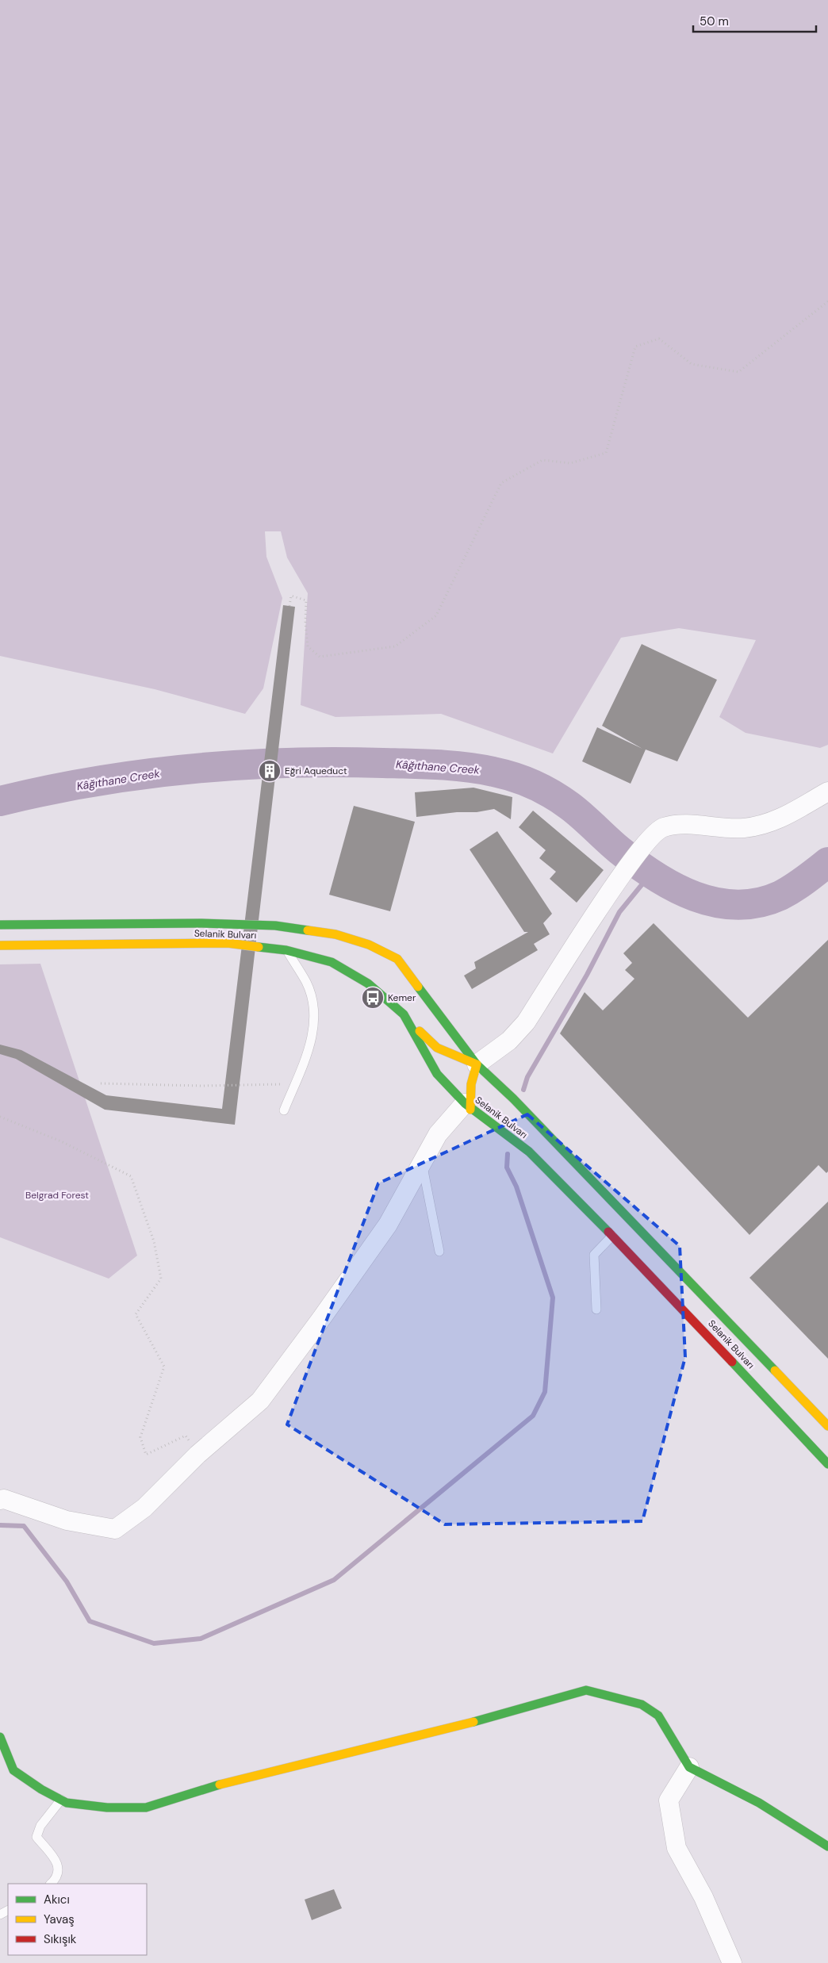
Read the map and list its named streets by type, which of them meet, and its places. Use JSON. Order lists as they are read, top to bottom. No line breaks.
{"streets":{"main road":["Selanik Bulvarı"]},"water":["Kâğıthane Creek"],"parks":["Belgrad Forest"],"places":{"building":["Eğri Aqueduct"],"bus stop":["Kemer"]},"legend":["Akıcı","Yavaş","Sıkışık"],"scale_bar":"50 m"}
